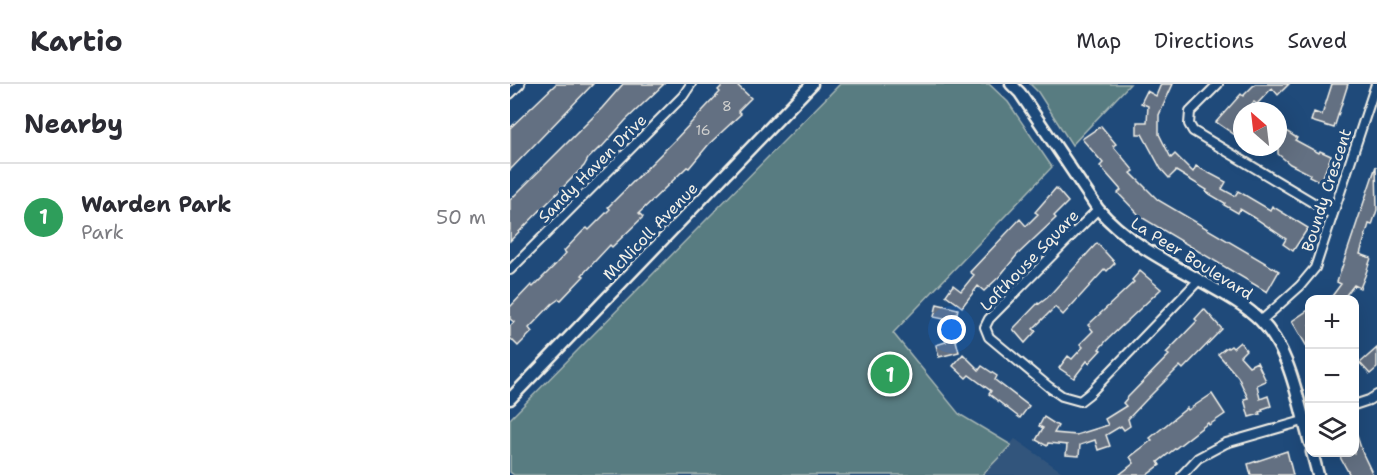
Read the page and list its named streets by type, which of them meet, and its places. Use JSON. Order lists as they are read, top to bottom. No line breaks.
{"streets":{"street":["Sandy Haven Drive","Boundy Crescent","McNicoll Avenue","La Peer Boulevard","Lofthouse Square"]},"crossings":[["Boundy Crescent","La Peer Boulevard"],["La Peer Boulevard","Lofthouse Square"]],"house_numbers":["8","16"],"north":"top left","page":{"header":"Kartio","nav":["Map","Directions","Saved"],"heading":"Nearby","list":[{"mark":"1","name":"Warden Park","note":"Park","value":"50 m"}],"map_buttons":["+","−"],"pins":"1"}}
